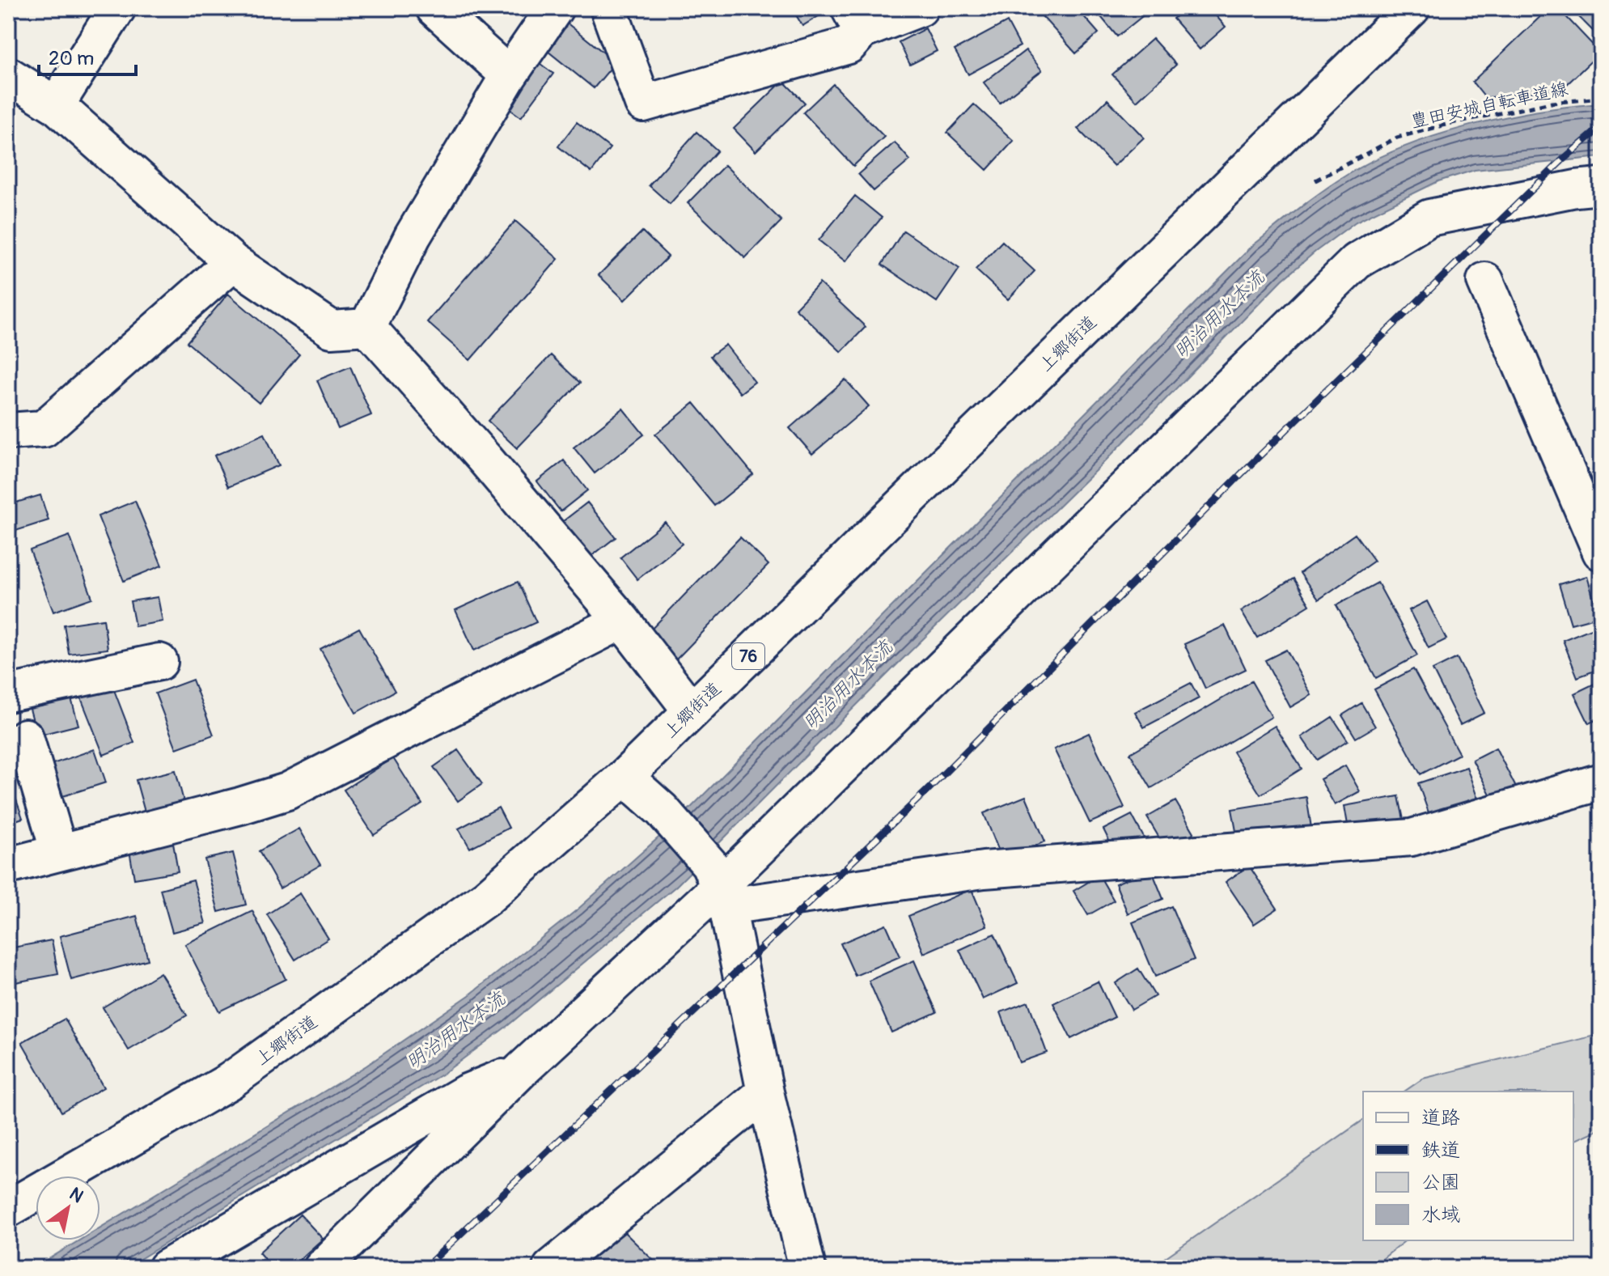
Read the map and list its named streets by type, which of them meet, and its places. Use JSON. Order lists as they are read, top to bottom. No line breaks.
{"streets":{"street":["上郷街道","76"],"path":["豊田安城自転車道線"]},"water":["明治用水本流"],"legend":["道路","鉄道","公園","水域"],"scale_bar":"20 m","north":"top right"}
